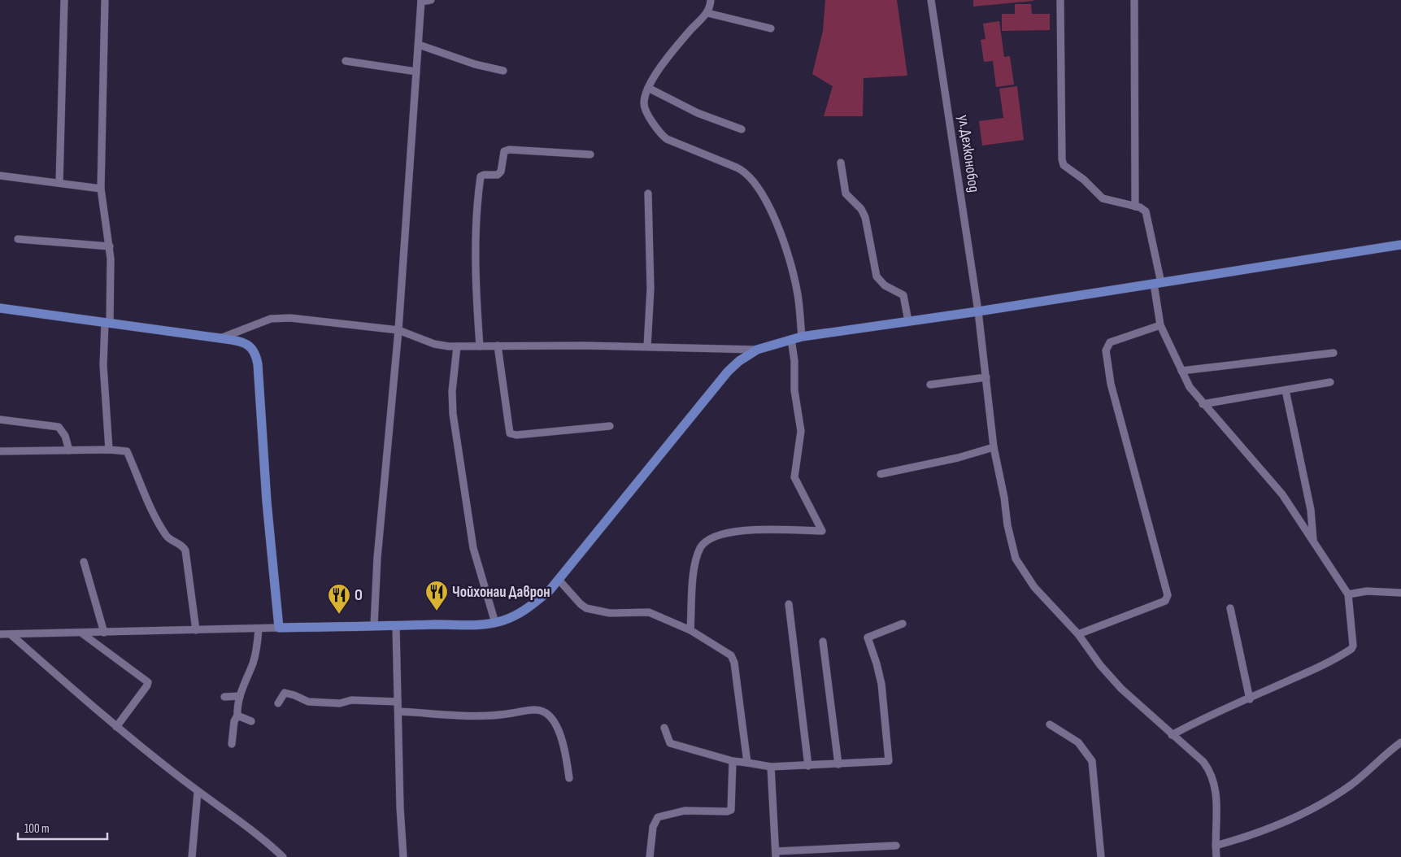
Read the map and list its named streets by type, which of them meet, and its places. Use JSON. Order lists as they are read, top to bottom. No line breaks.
{"streets":{"street":["ул.Дехконобод"]},"places":{"restaurant":["Чойхонаи Даврон","O"]},"scale_bar":"100 m"}
